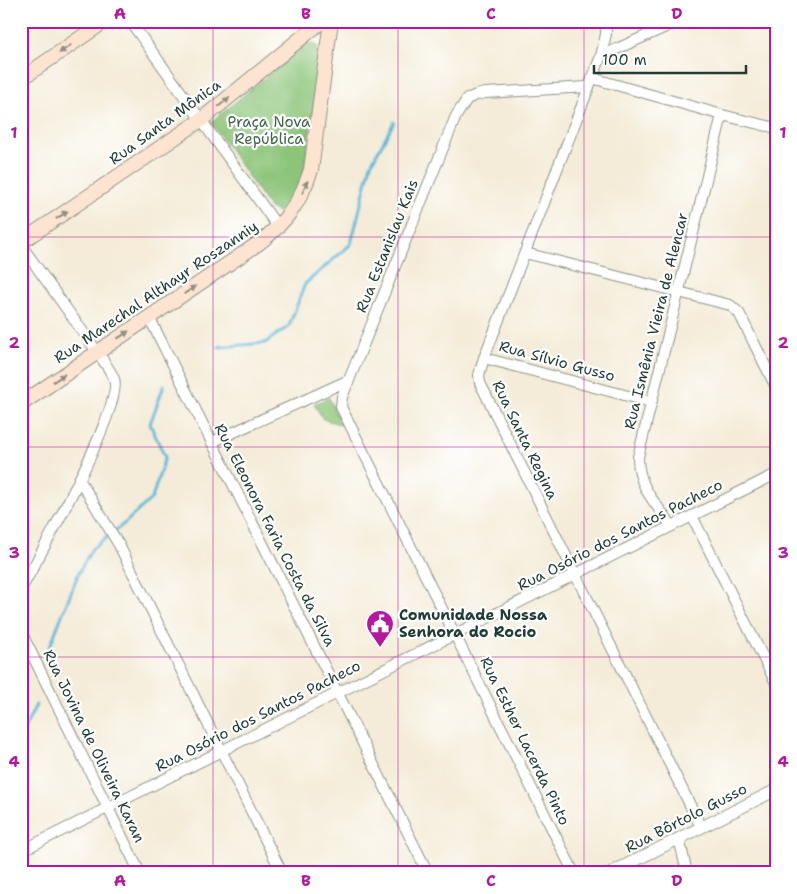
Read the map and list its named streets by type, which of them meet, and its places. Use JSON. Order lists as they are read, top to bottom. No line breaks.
{"streets":{"main road":["Rua Santa Mônica","Rua Marechal Althayr Roszanniy"],"street":["Rua Estanislau Kais","Rua Ismênia Vieira de Alencar","Rua Sílvio Gusso","Rua Santa Regina","Rua Eleonora Faria Costa da Silva","Rua Osório dos Santos Pacheco","Rua Esther Lacerda Pinto","Rua Jovina de Oliveira Karan","Rua Bôrtolo Gusso"]},"crossings":[["Rua Estanislau Kais","Rua Ismênia Vieira de Alencar"],["Rua Estanislau Kais","Rua Santa Regina"],["Rua Estanislau Kais","Rua Esther Lacerda Pinto"],["Rua Marechal Althayr Roszanniy","Rua Eleonora Faria Costa da Silva"],["Rua Ismênia Vieira de Alencar","Rua Sílvio Gusso"],["Rua Ismênia Vieira de Alencar","Rua Osório dos Santos Pacheco"],["Rua Sílvio Gusso","Rua Santa Regina"],["Rua Santa Regina","Rua Osório dos Santos Pacheco"],["Rua Santa Regina","Rua Bôrtolo Gusso"],["Rua Eleonora Faria Costa da Silva","Rua Osório dos Santos Pacheco"],["Rua Osório dos Santos Pacheco","Rua Esther Lacerda Pinto"],["Rua Osório dos Santos Pacheco","Rua Jovina de Oliveira Karan"]],"one_way":["Rua Santa Mônica","Rua Marechal Althayr Roszanniy"],"parks":["Praça Nova República"],"places":{"public building":["Comunidade Nossa Senhora do Rocio"]},"scale_bar":"100 m","grid":{"columns":["A","B","C","D"],"rows":["1","2","3","4"]}}
